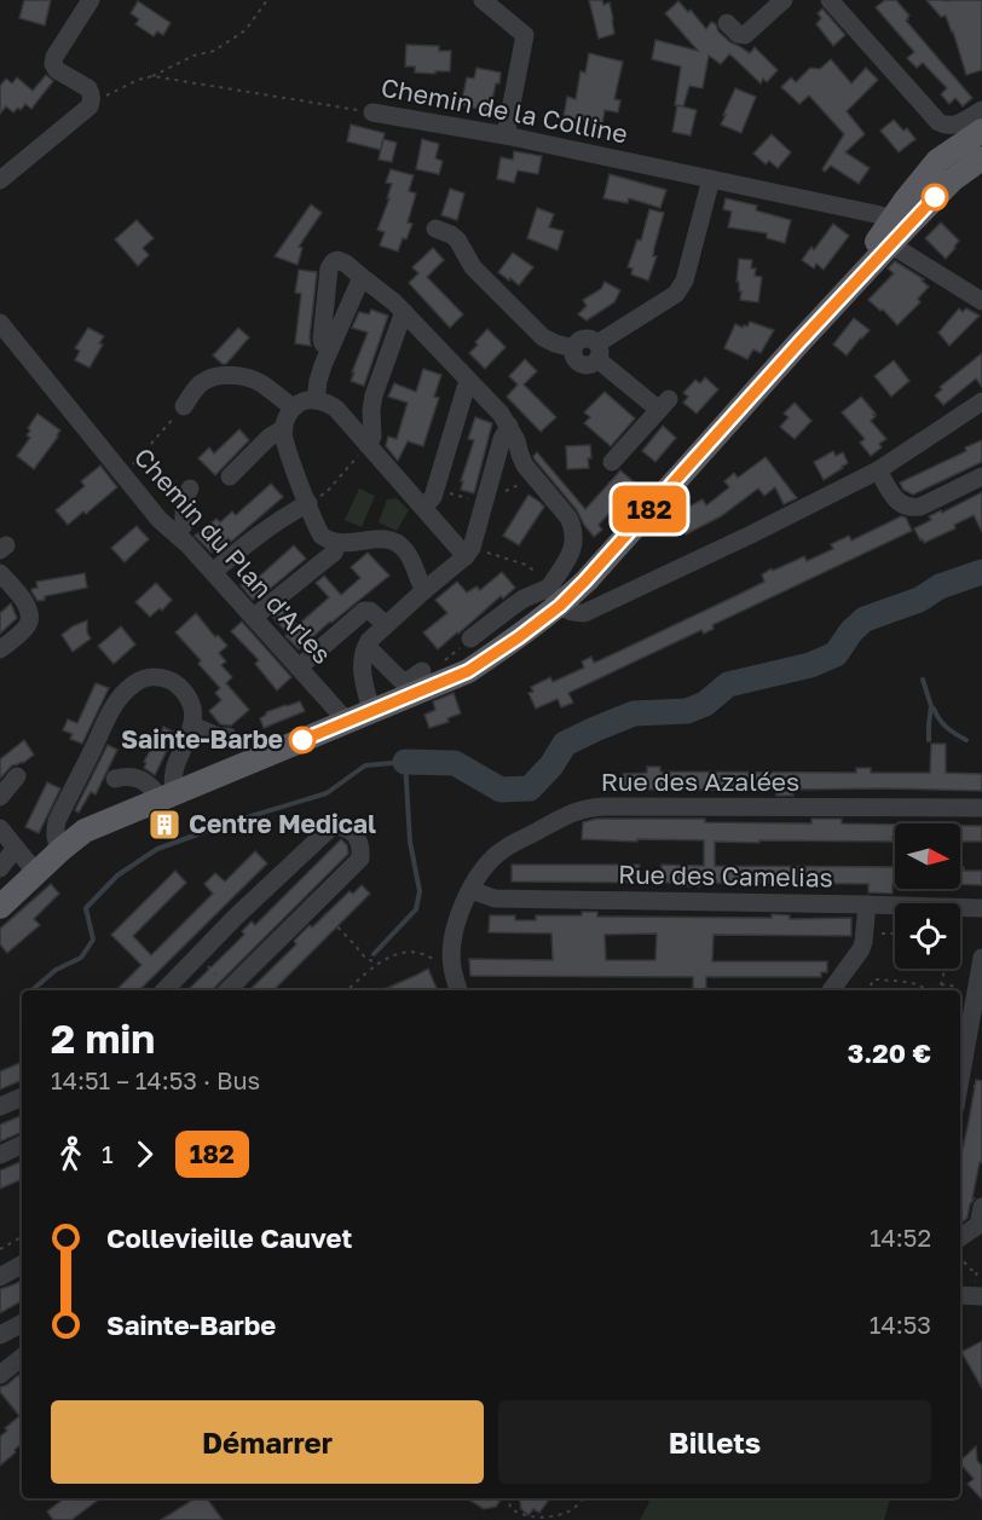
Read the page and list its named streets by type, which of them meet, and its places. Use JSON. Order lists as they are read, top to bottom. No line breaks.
{"streets":{"street":["Chemin de la Colline","Chemin du Plan d'Arles","Rue des Azalées","Rue des Camelias"]},"crossings":[["Rue des Azalées","Rue des Camelias"]],"places":{"other":["Sainte-Barbe"],"building":["Centre Medical"]},"lines":["bus line 182"],"north":"right","page":{"on_map":"182","heading":["2 min","14:51 – 14:53 · Bus","3.20 €"],"legs":["1","182"],"list":[{"name":"Collevieille Cauvet","value":"14:52"},{"name":"Sainte-Barbe","value":"14:53"}],"buttons":["Démarrer","Billets"]}}
